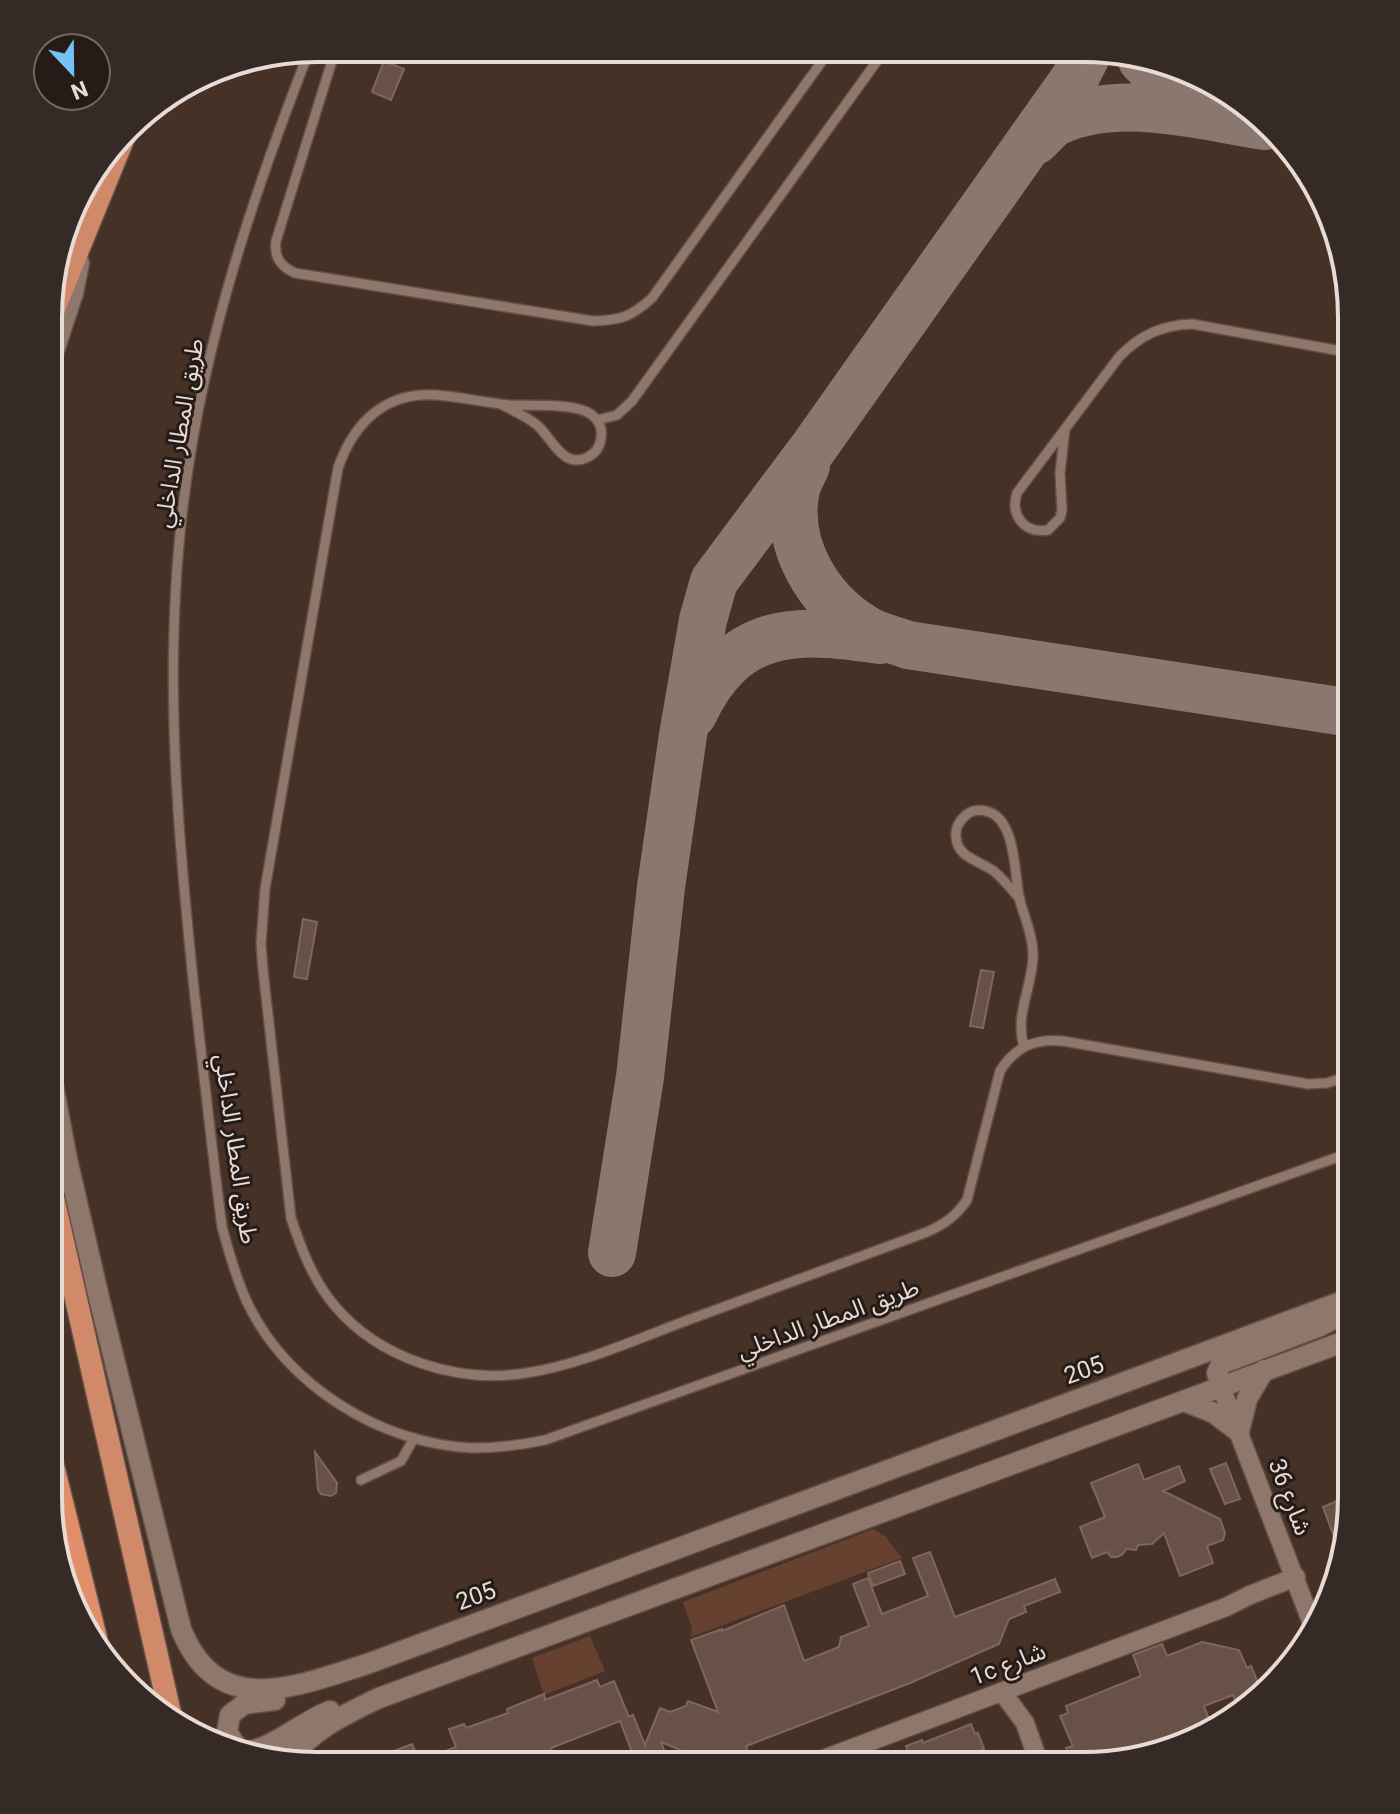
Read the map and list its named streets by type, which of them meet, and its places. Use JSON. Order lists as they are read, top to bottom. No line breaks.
{"streets":{"street":["205","شارع 36","1c شارع"],"lane":["طريق المطار الداخلي"]},"crossings":[["شارع 36","1c شارع"]],"north":"bottom"}
